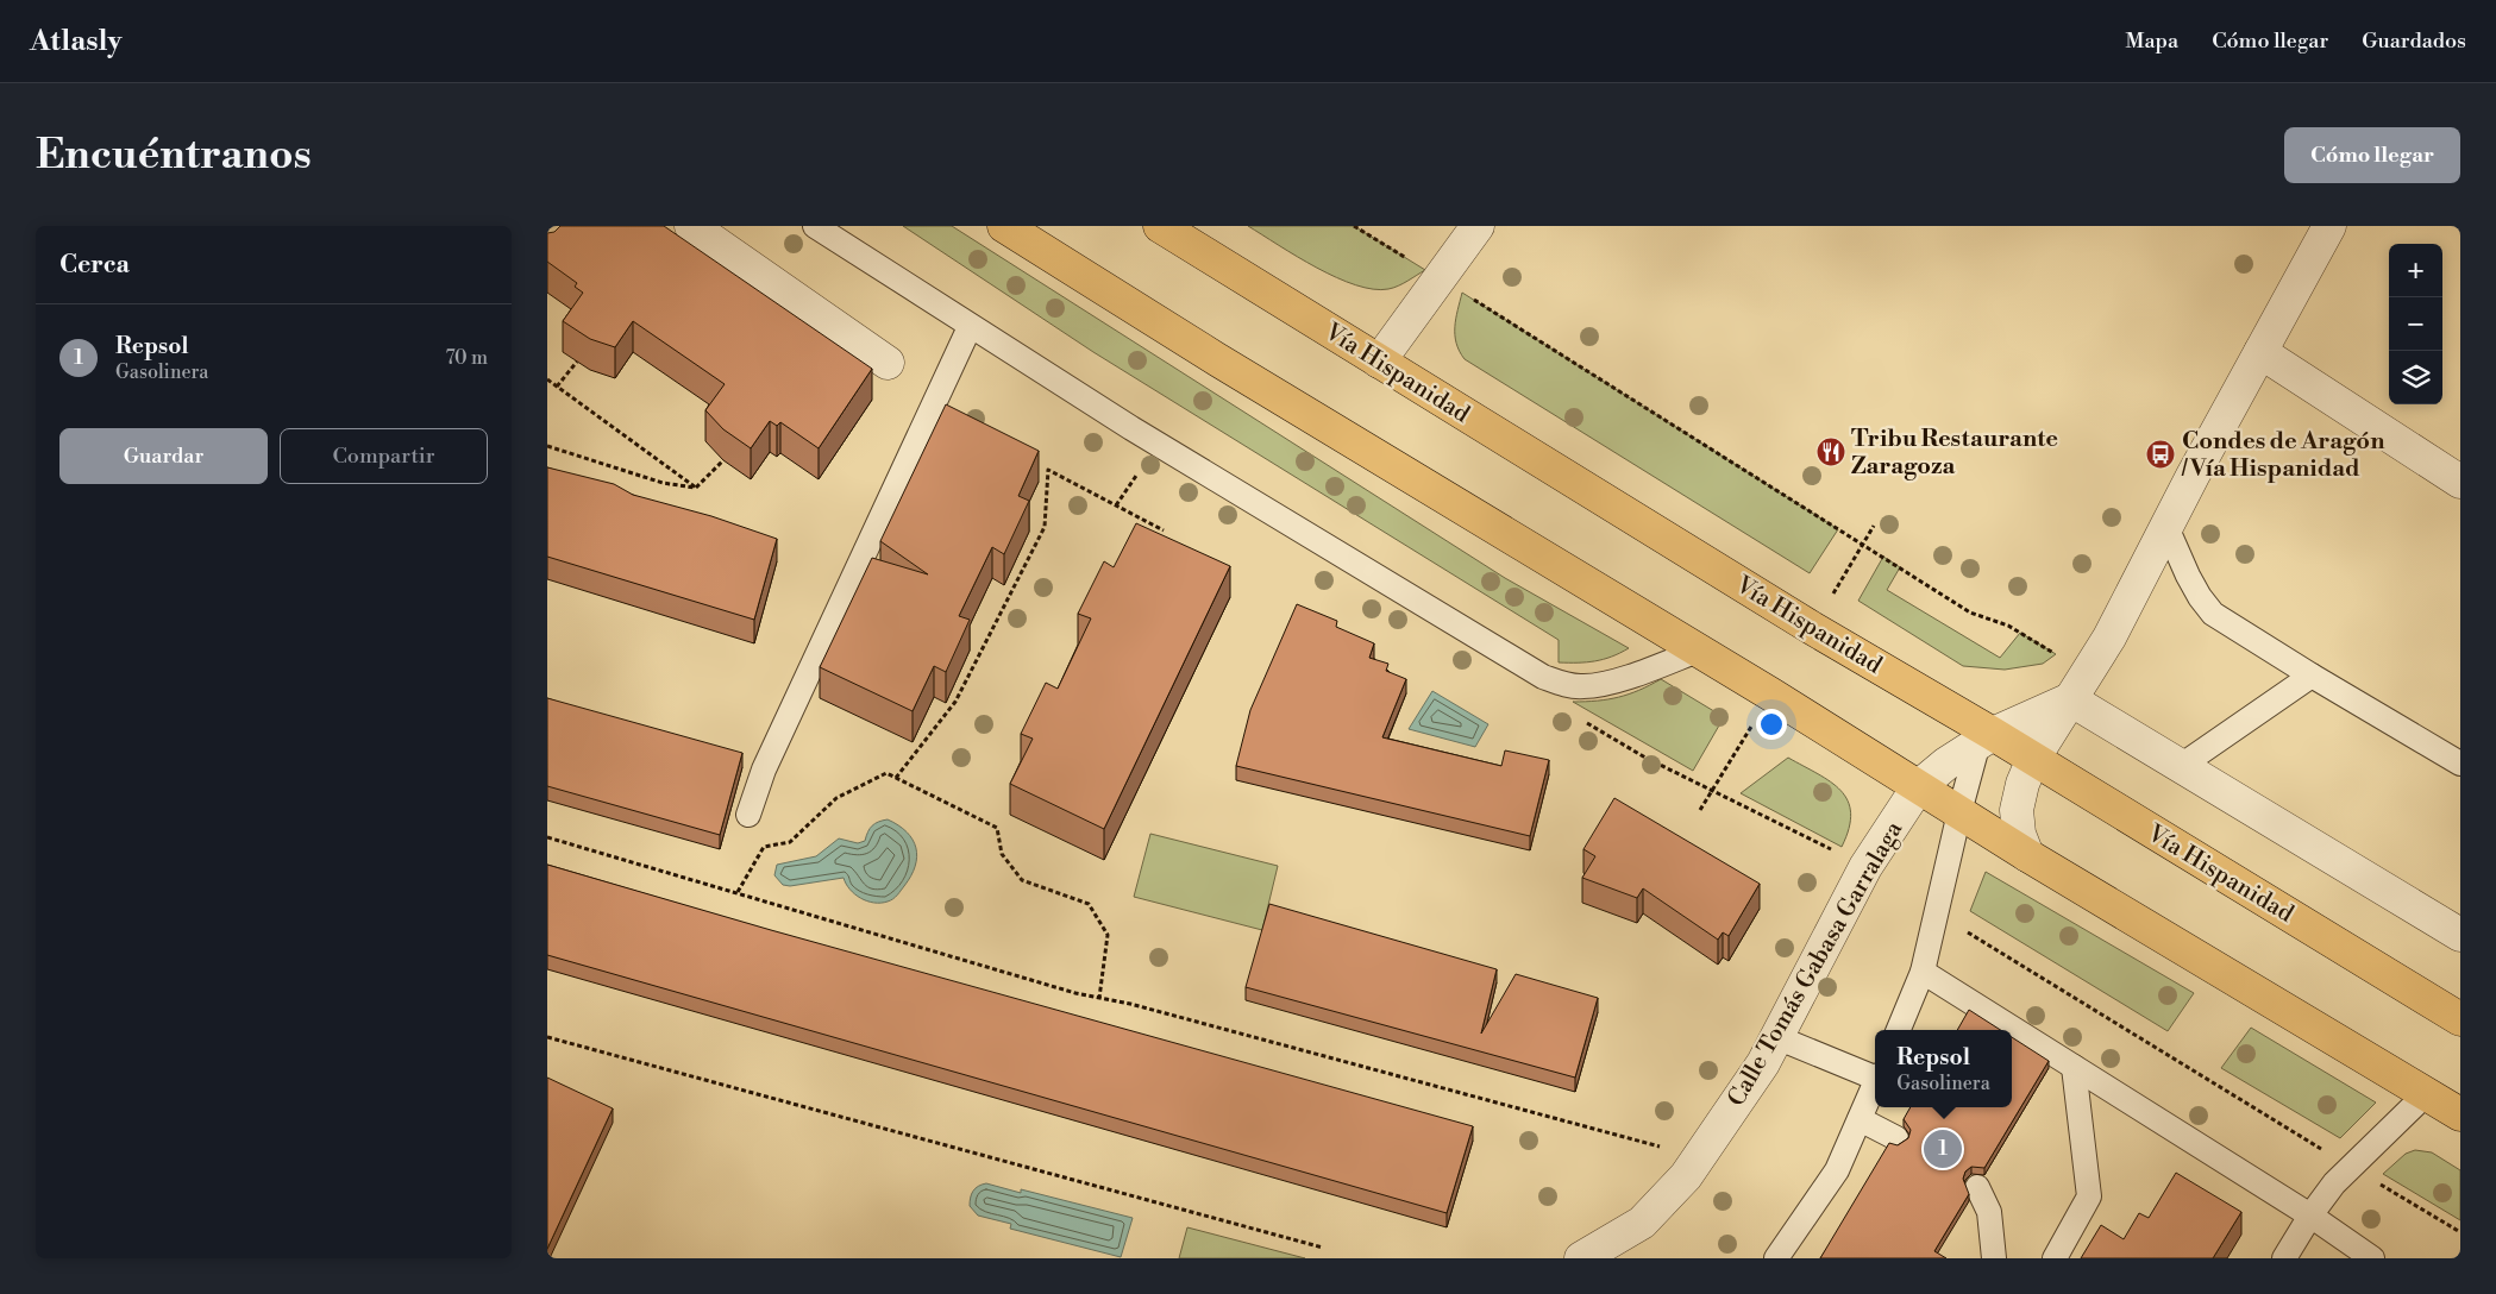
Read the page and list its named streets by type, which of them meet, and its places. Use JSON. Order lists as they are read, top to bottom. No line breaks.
{"streets":{"highway":["Vía Hispanidad"],"street":["Calle Tomás Gabasa Garralaga"]},"places":{"restaurant":["Tribu Restaurante Zaragoza"],"bus stop":["Condes de Aragón / Vía Hispanidad"]},"page":{"header":"Atlasly","nav":["Mapa","Cómo llegar","Guardados"],"buttons":["Cómo llegar",["Guardar","Compartir"]],"title":"Encuéntranos","heading":"Cerca","map_buttons":["+","−"],"list":[{"mark":"1","name":"Repsol","note":"Gasolinera","value":"70 m"}],"popup":["Repsol","Gasolinera"],"pins":"1"}}
